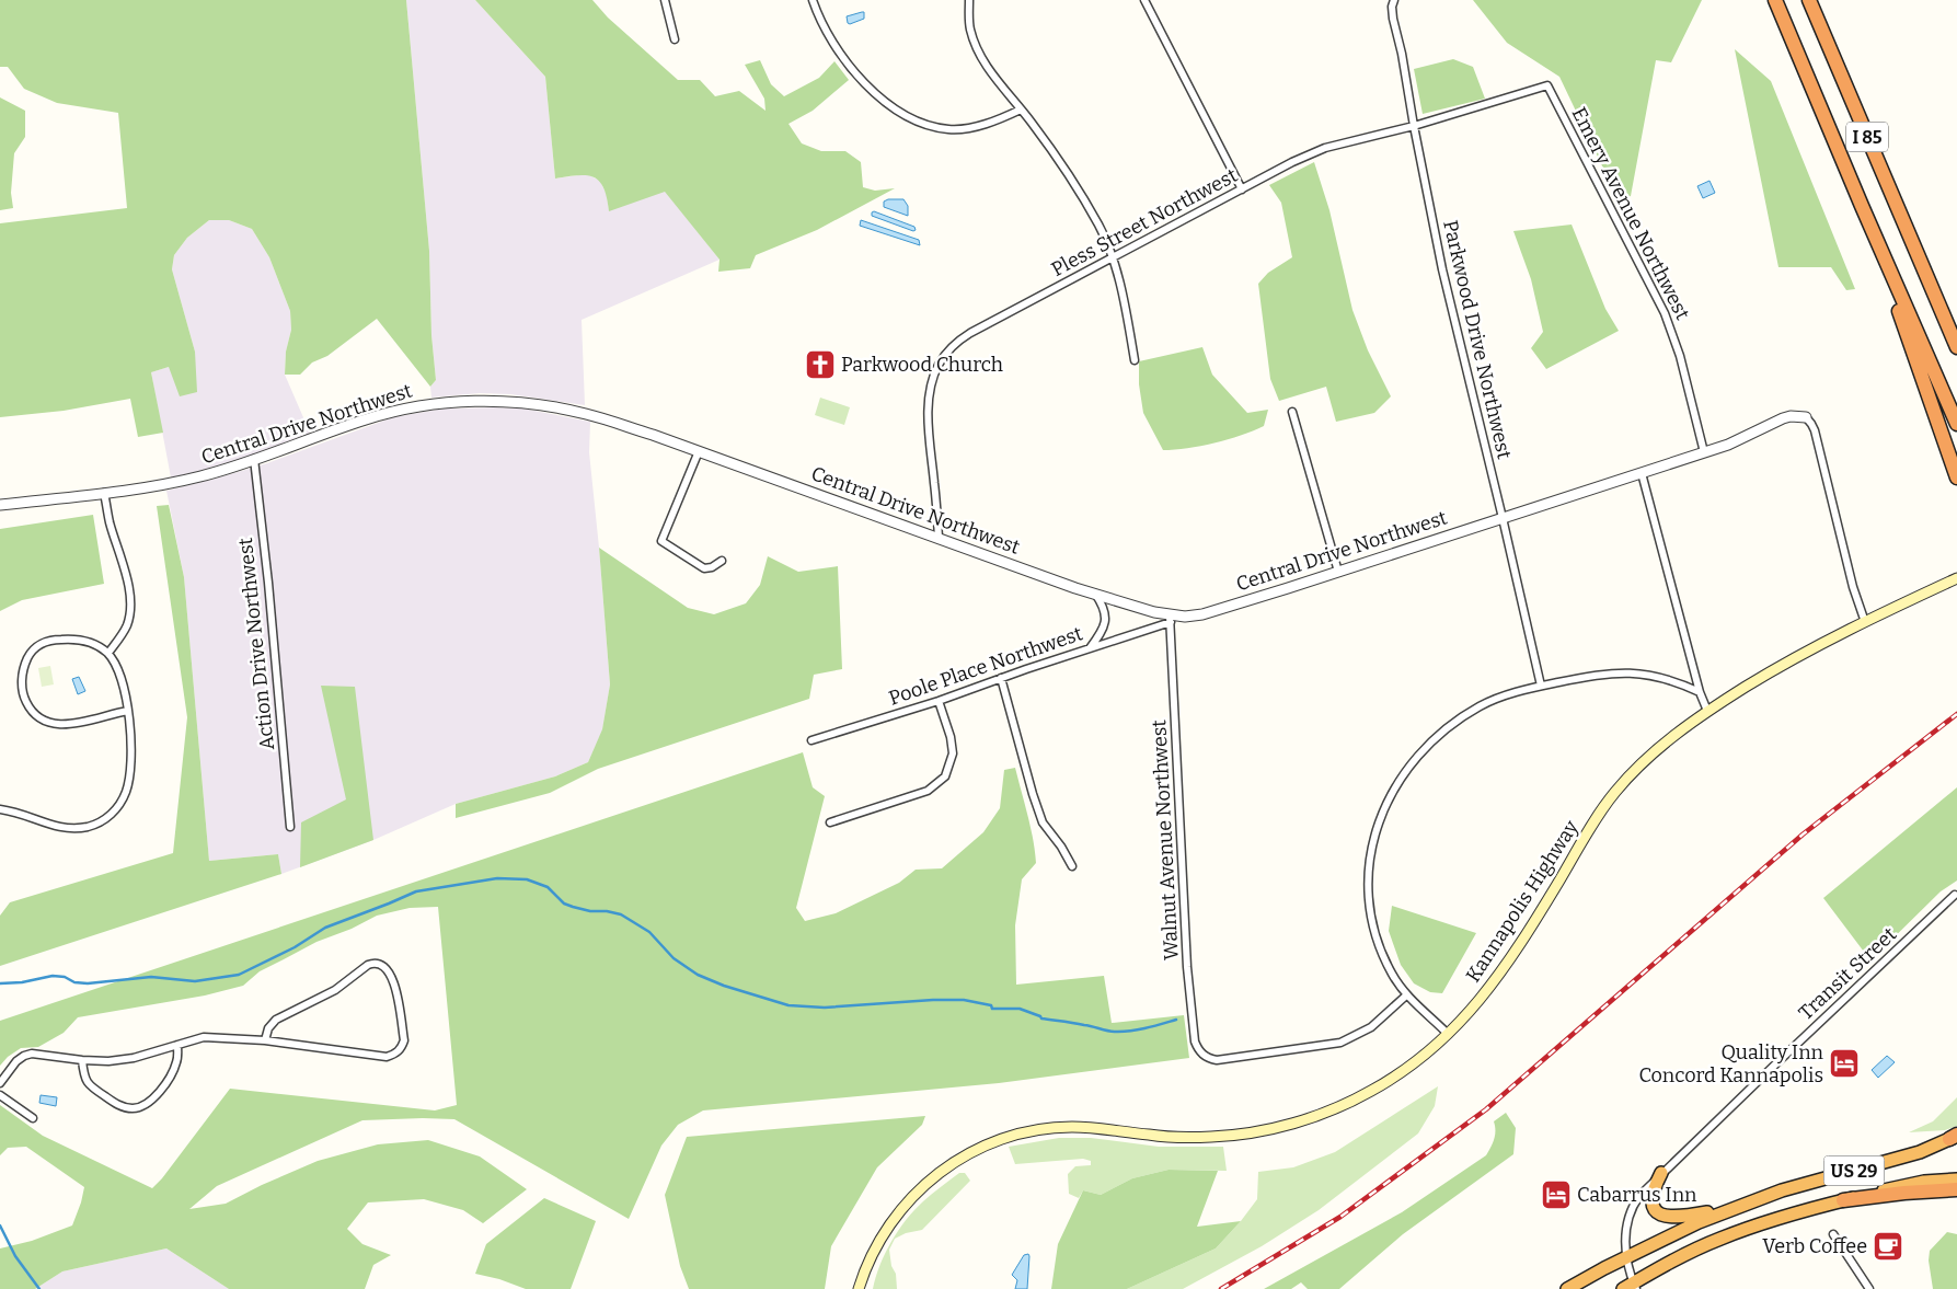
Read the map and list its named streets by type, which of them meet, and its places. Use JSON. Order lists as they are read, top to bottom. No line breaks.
{"streets":{"highway":["I 85","US 29"],"main road":["Kannapolis Highway"],"street":["Emery Avenue Northwest","Pless Street Northwest","Parkwood Drive Northwest","Central Drive Northwest","Action Drive Northwest","Poole Place Northwest","Walnut Avenue Northwest","Transit Street"]},"crossings":[["Emery Avenue Northwest","Pless Street Northwest"],["Emery Avenue Northwest","Central Drive Northwest"],["Pless Street Northwest","Parkwood Drive Northwest"],["Pless Street Northwest","Central Drive Northwest"],["Parkwood Drive Northwest","Central Drive Northwest"],["Central Drive Northwest","Action Drive Northwest"],["Central Drive Northwest","Poole Place Northwest"],["Central Drive Northwest","Walnut Avenue Northwest"],["Poole Place Northwest","Walnut Avenue Northwest"],["Transit Street","US 29"]],"places":{"church":["Parkwood Church"],"hotel":["Quality Inn Concord Kannapolis","Cabarrus Inn"],"cafe":["Verb Coffee"]}}
